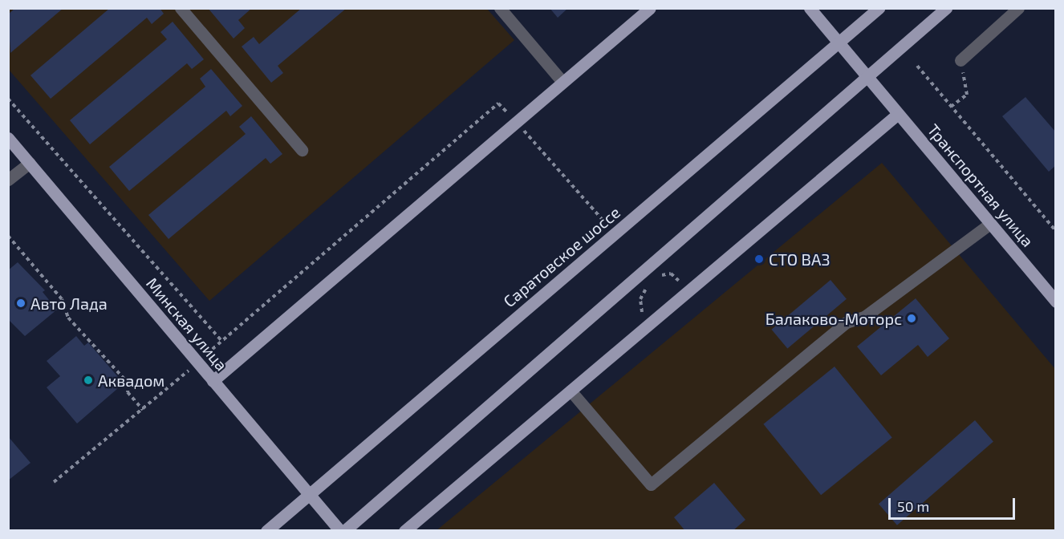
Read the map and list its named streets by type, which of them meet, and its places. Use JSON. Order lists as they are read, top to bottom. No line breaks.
{"streets":{"main road":["Транспортная улица","Саратовское шоссе","Минская улица"]},"crossings":[["Транспортная улица","Саратовское шоссе"],["Саратовское шоссе","Минская улица"]],"places":["СТО ВАЗ","Авто Лада","Балаково-Моторс","Аквадом"],"scale_bar":"50 m"}
